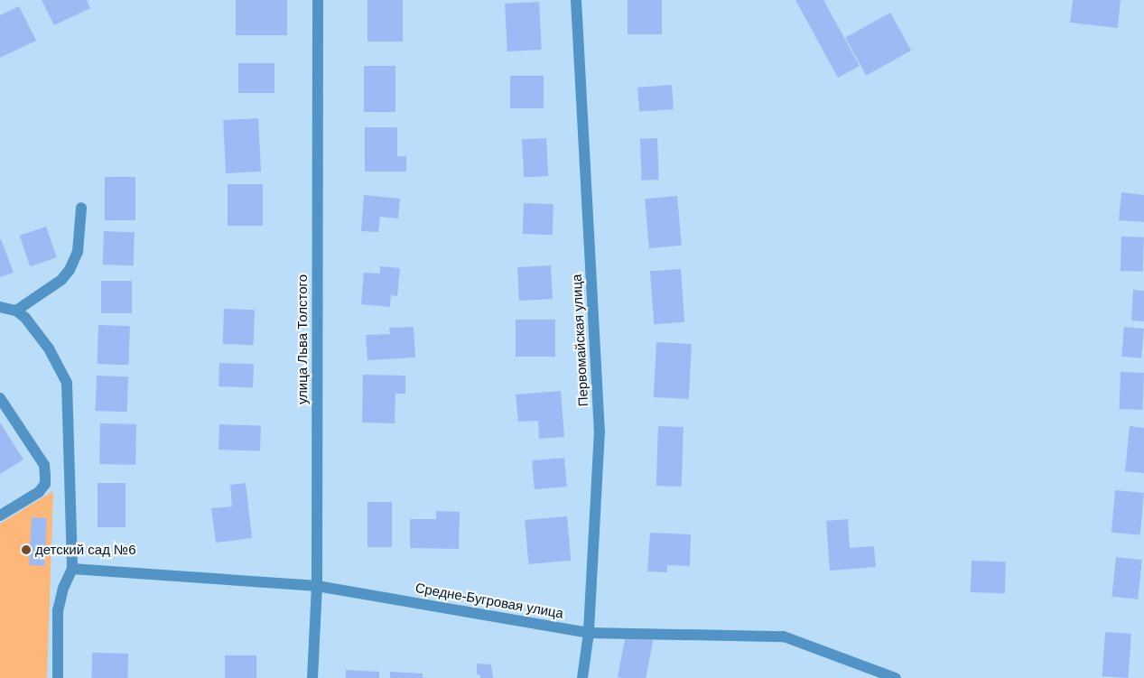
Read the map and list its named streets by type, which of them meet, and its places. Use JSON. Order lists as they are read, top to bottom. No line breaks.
{"streets":{"street":["улица Льва Толстого","Первомайская улица","Средне-Бугровая улица"]},"crossings":[["улица Льва Толстого","Средне-Бугровая улица"],["Первомайская улица","Средне-Бугровая улица"]],"places":["детский сад №6"]}
